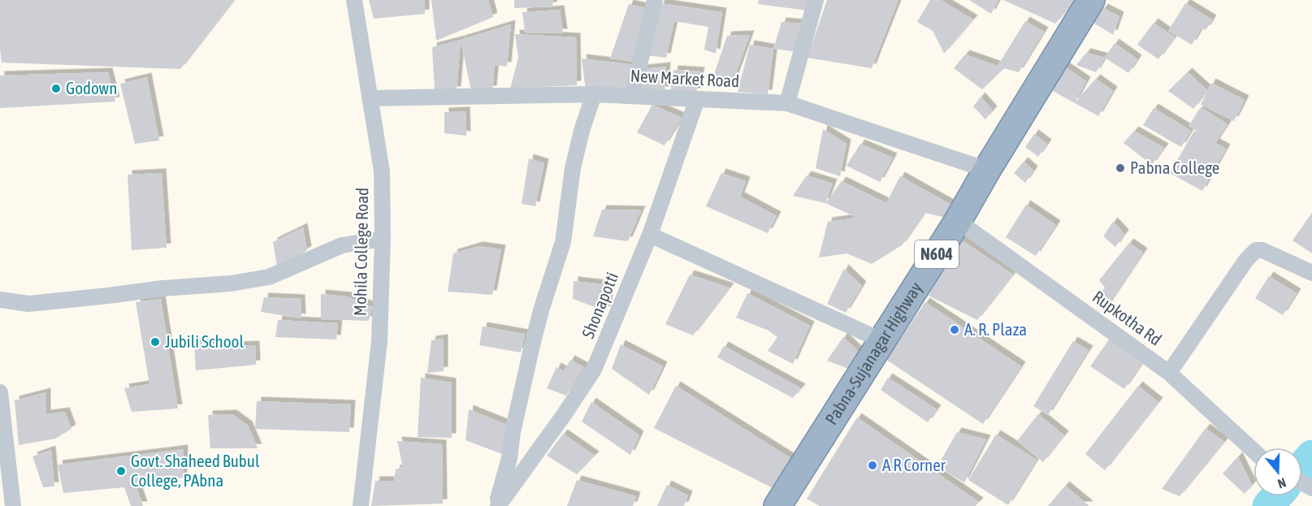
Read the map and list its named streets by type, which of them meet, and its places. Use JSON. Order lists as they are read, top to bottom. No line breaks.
{"streets":{"highway":["N604","Pabna-Sujanagar Highway"],"street":["New Market Road","Mohila College Road","Shonapotti","Rupkotha Rd"]},"crossings":[["New Market Road","Mohila College Road"],["New Market Road","Shonapotti"],["New Market Road","Pabna-Sujanagar Highway"],["Rupkotha Rd","Pabna-Sujanagar Highway"]],"places":["Godown","Pabna College","A. R. Plaza","Jubili School","A R Corner","Govt. Shaheed Bubul College, PAbna"],"north":"bottom"}
